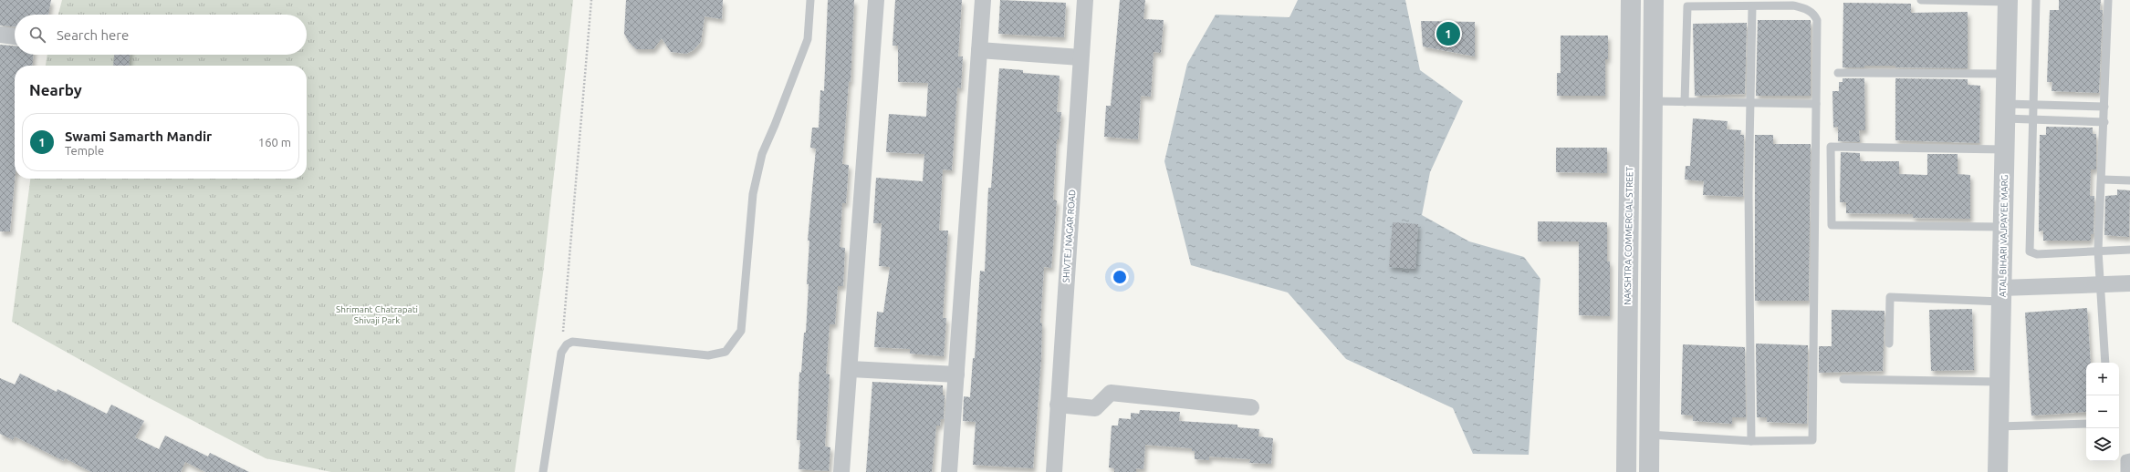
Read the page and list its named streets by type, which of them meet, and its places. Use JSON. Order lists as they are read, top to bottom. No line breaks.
{"streets":{"street":["SHIVTEJ NAGAR ROAD","NAKSHTRA COMMERCIAL STREET","ATAL BIHARI VAJPAYEE MARG"]},"parks":["Shrimant Chatrapati Shivaji Park"],"page":{"search":"Search here","pins":"1","heading":"Nearby","list":[{"mark":"1","name":"Swami Samarth Mandir","note":"Temple","value":"160 m"}],"map_buttons":["+","−"]}}
